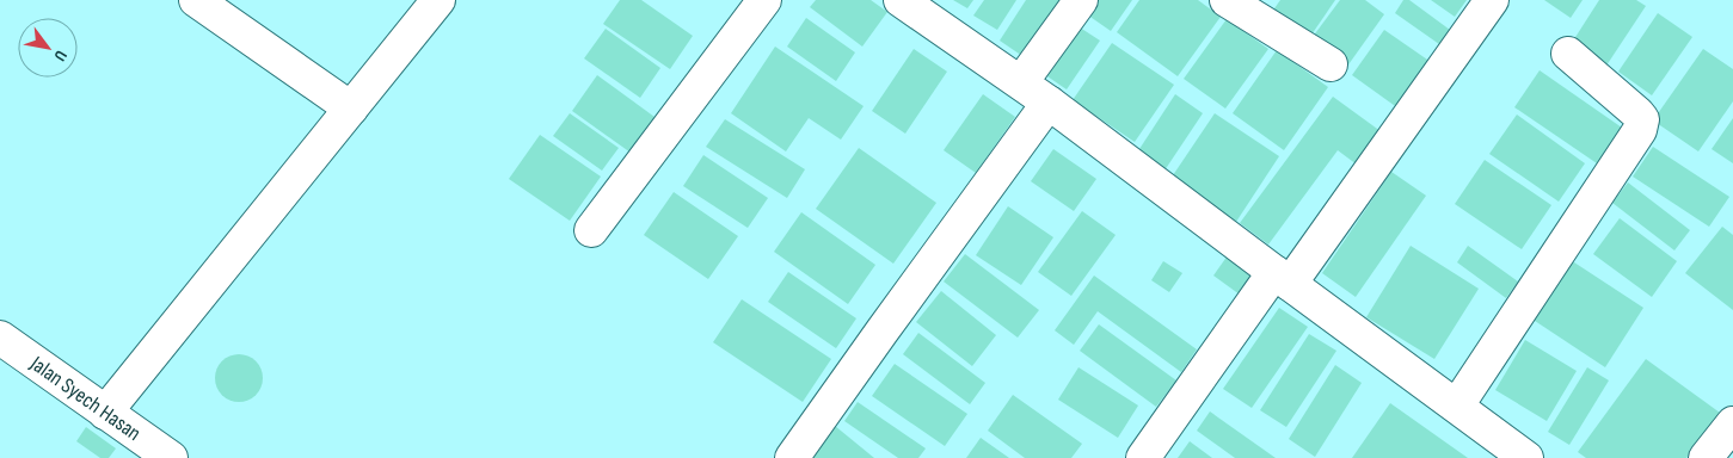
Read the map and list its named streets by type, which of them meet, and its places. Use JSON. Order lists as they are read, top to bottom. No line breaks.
{"streets":{"street":["Jalan Syech Hasan"]},"north":"bottom right"}
